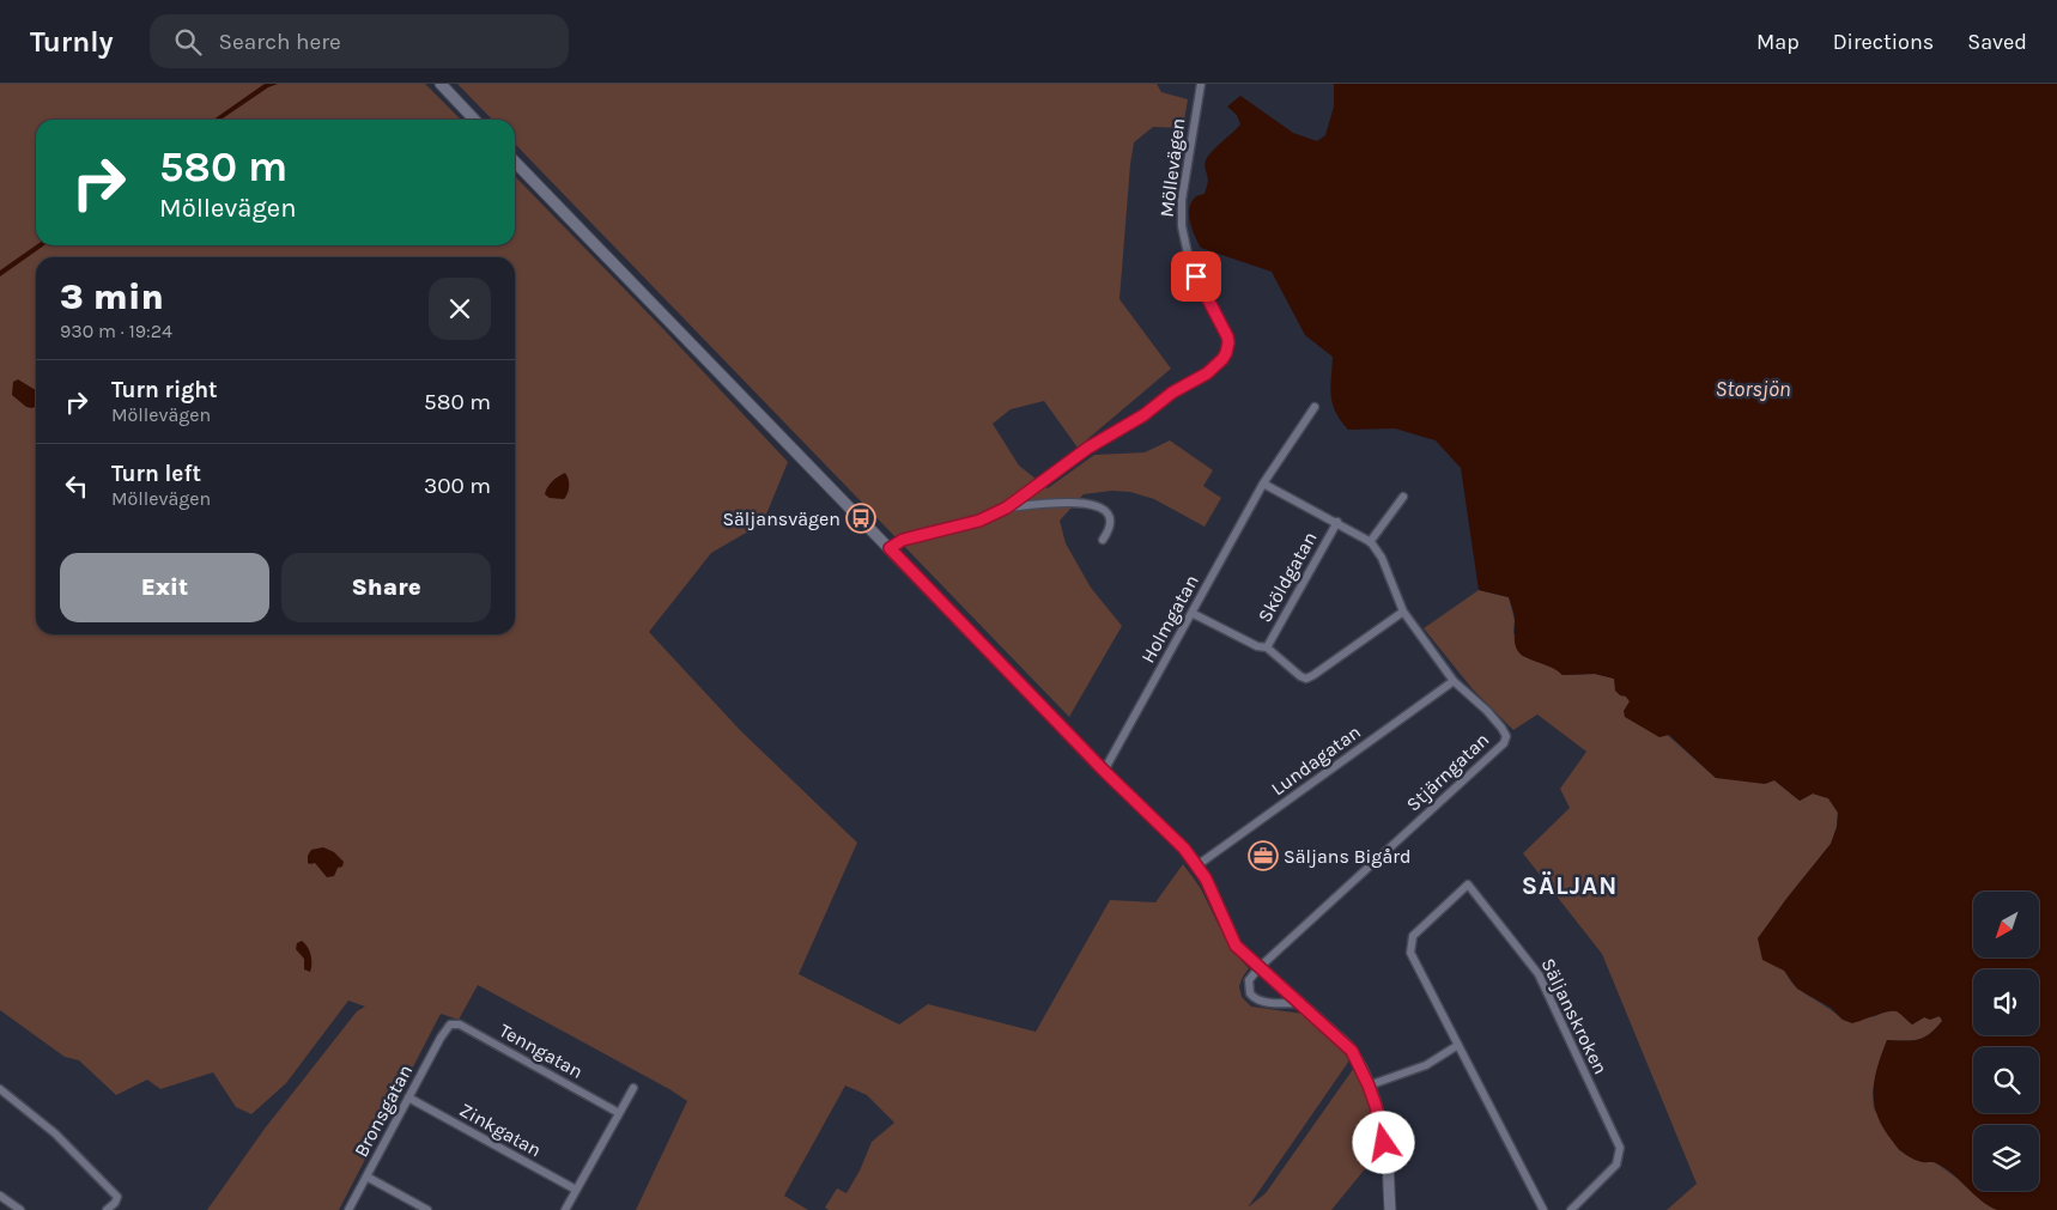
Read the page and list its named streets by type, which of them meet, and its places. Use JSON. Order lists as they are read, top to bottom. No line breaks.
{"streets":{"street":["Möllevägen","Sköldgatan","Holmgatan","Lundagatan","Stjärngatan","Säljanskroken","Tenngatan","Bronsgatan","Zinkgatan"]},"crossings":[["Sköldgatan","Stjärngatan"],["Holmgatan","Stjärngatan"],["Lundagatan","Stjärngatan"],["Tenngatan","Bronsgatan"],["Bronsgatan","Zinkgatan"]],"districts":["SÄLJAN"],"water":["Storsjön"],"places":{"bus stop":["Säljansvägen"],"office":["Säljans Bigård"]},"north":"bottom left","page":{"header":"Turnly","search":"Search here","nav":["Map","Directions","Saved"],"turn":["580 m","Möllevägen"],"heading":["3 min","930 m · 19:24"],"list":[{"name":"Turn right","note":"Möllevägen","value":"580 m"},{"name":"Turn left","note":"Möllevägen","value":"300 m"}],"buttons":["Exit","Share"]}}
